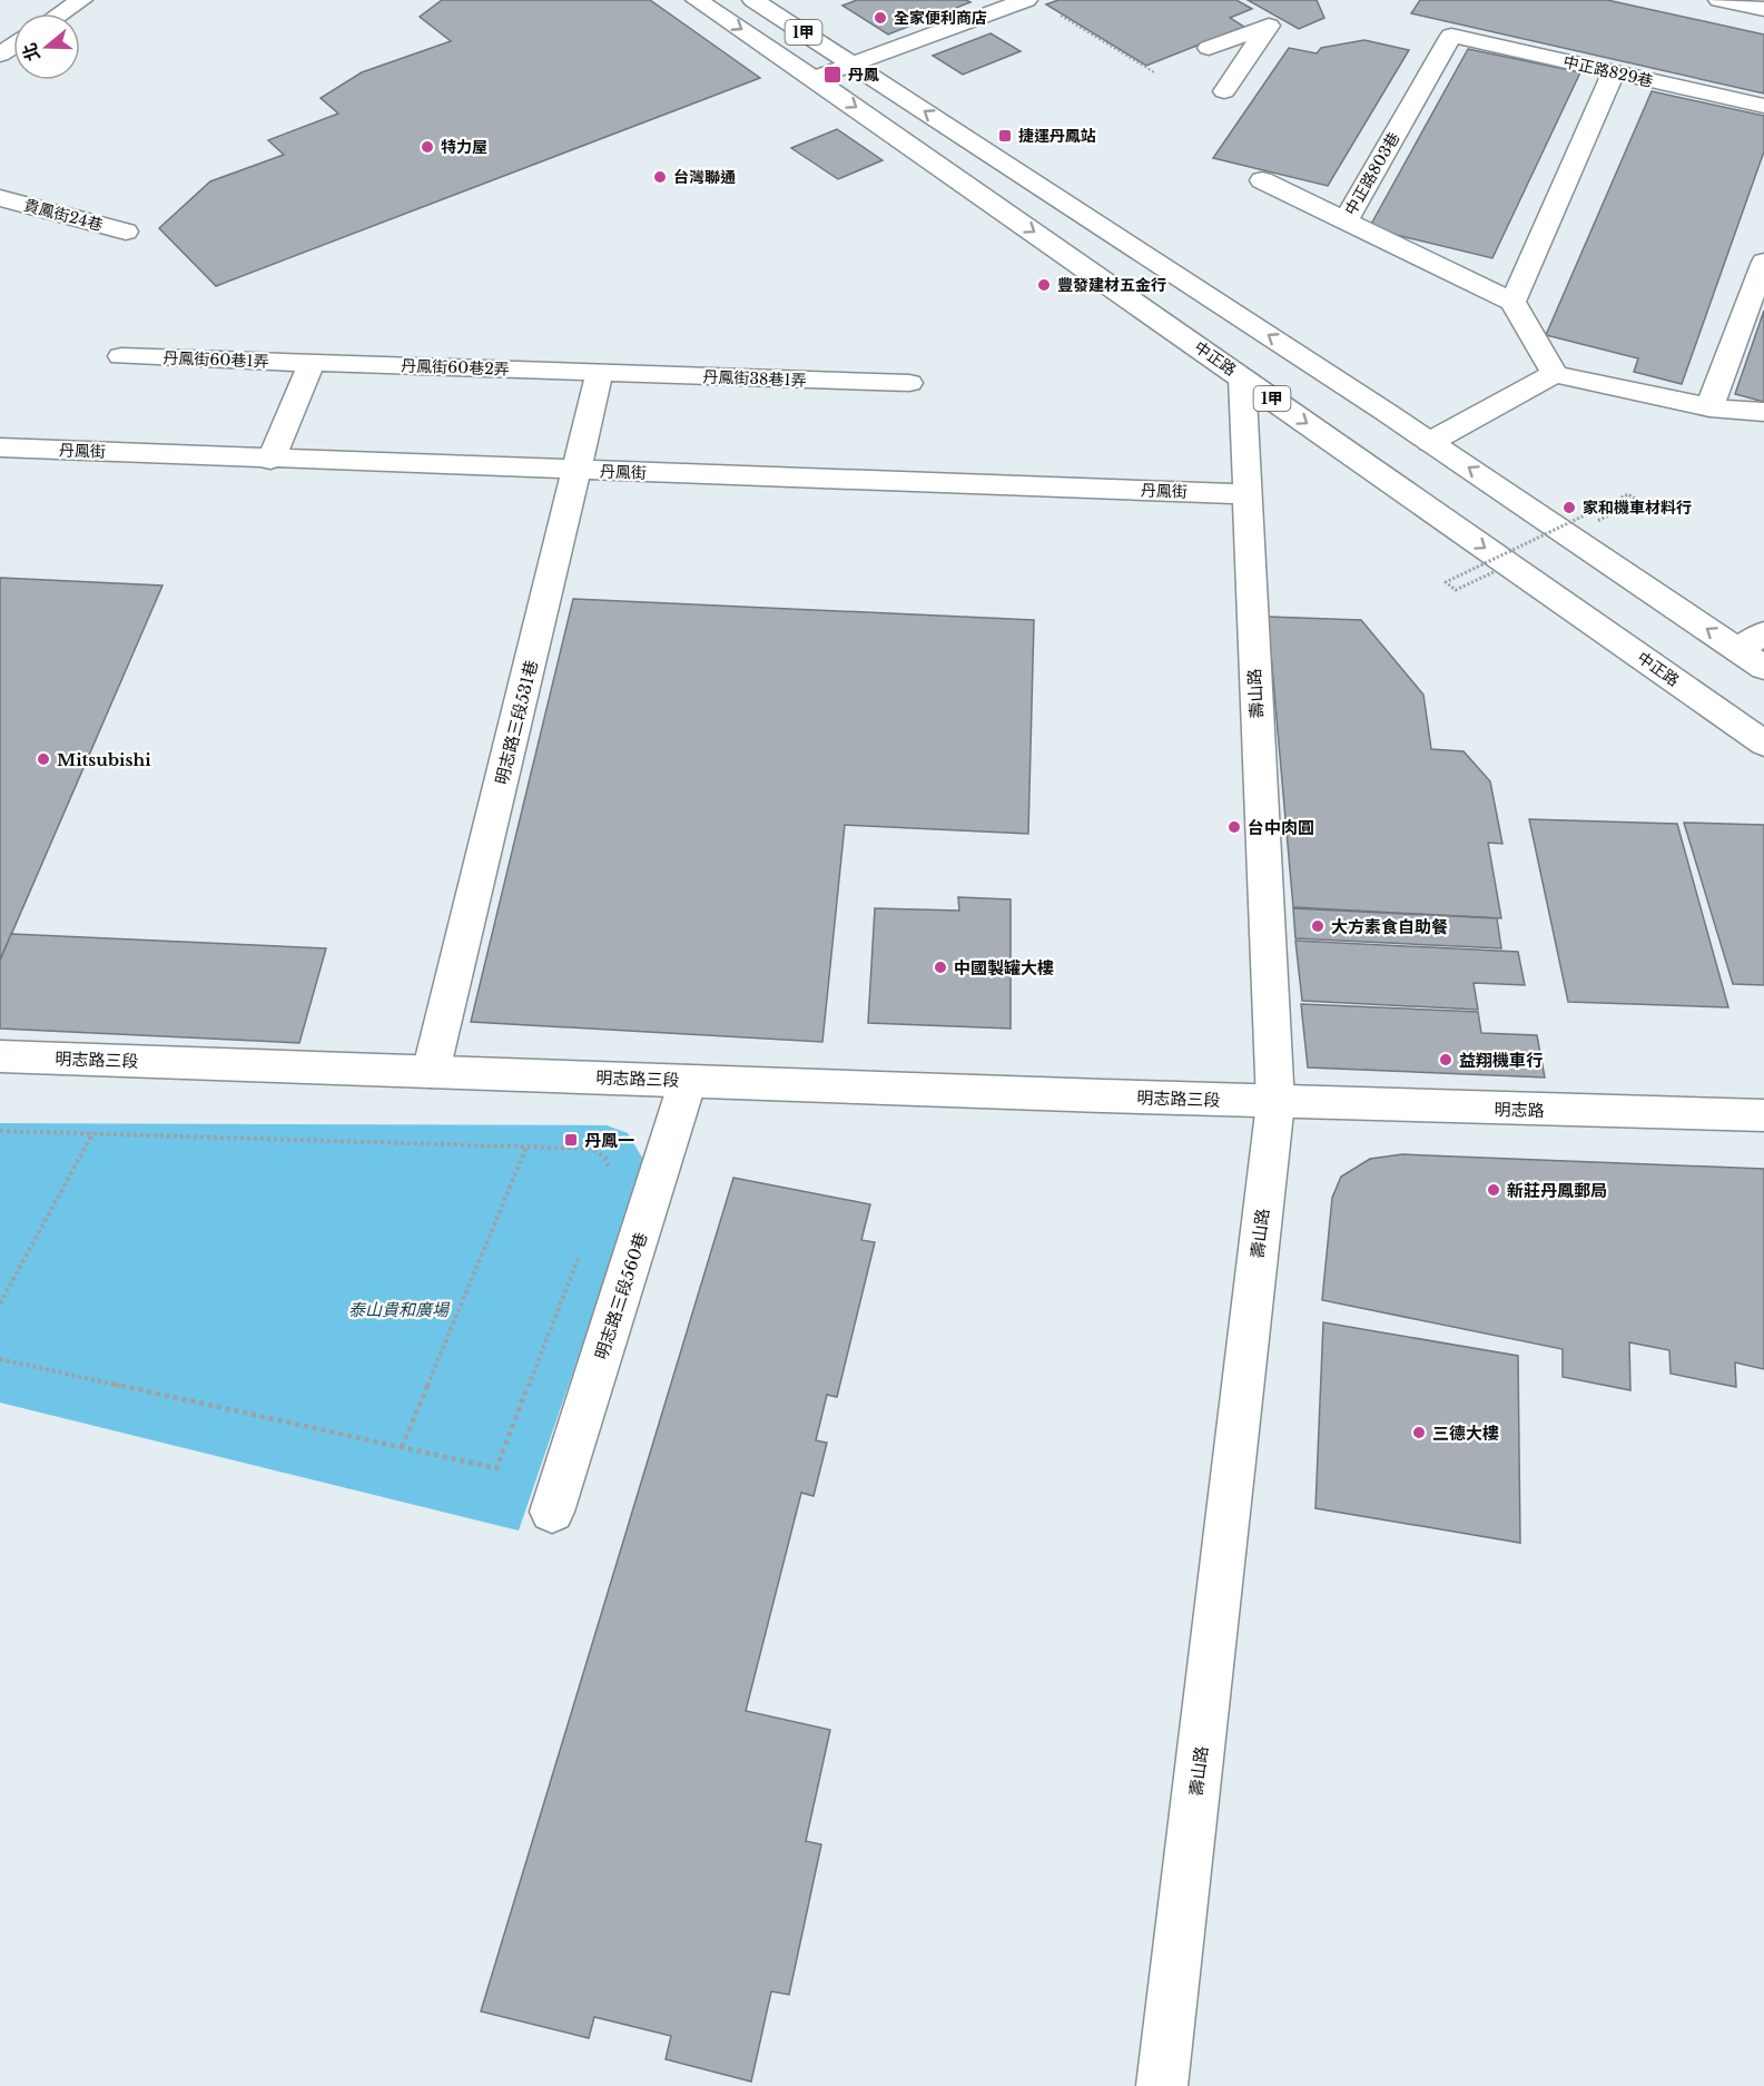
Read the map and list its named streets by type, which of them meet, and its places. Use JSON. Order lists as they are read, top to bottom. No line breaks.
{"streets":{"main road":["1甲","中正路829巷","中正路803巷","貴鳳街24巷","中正路","丹鳳街60巷1弄","丹鳳街60巷2弄","丹鳳街38巷1弄","丹鳳街","壽山路","明志路三段531巷","明志路三段","明志路","明志路三段560巷"]},"crossings":[["中正路829巷","中正路803巷"],["中正路","壽山路"],["丹鳳街60巷1弄","丹鳳街60巷2弄"],["丹鳳街60巷2弄","丹鳳街38巷1弄"],["丹鳳街60巷2弄","明志路三段531巷"],["丹鳳街38巷1弄","明志路三段531巷"],["丹鳳街","壽山路"],["丹鳳街","明志路三段531巷"],["壽山路","明志路三段"],["壽山路","明志路"],["明志路三段531巷","明志路三段"],["明志路三段","明志路"],["明志路三段","明志路三段560巷"]],"parks":["泰山貴和廣場"],"places":{"other":["全家便利商店","特力屋","台灣聯通","豐發建材五金行","家和機車材料行","Mitsubishi","台中肉圓","大方素食自助餐","中國製罐大樓","益翔機車行","新莊丹鳳郵局","三德大樓"],"transit":["丹鳳","捷運丹鳳站","丹鳳一"]},"north":"left"}
